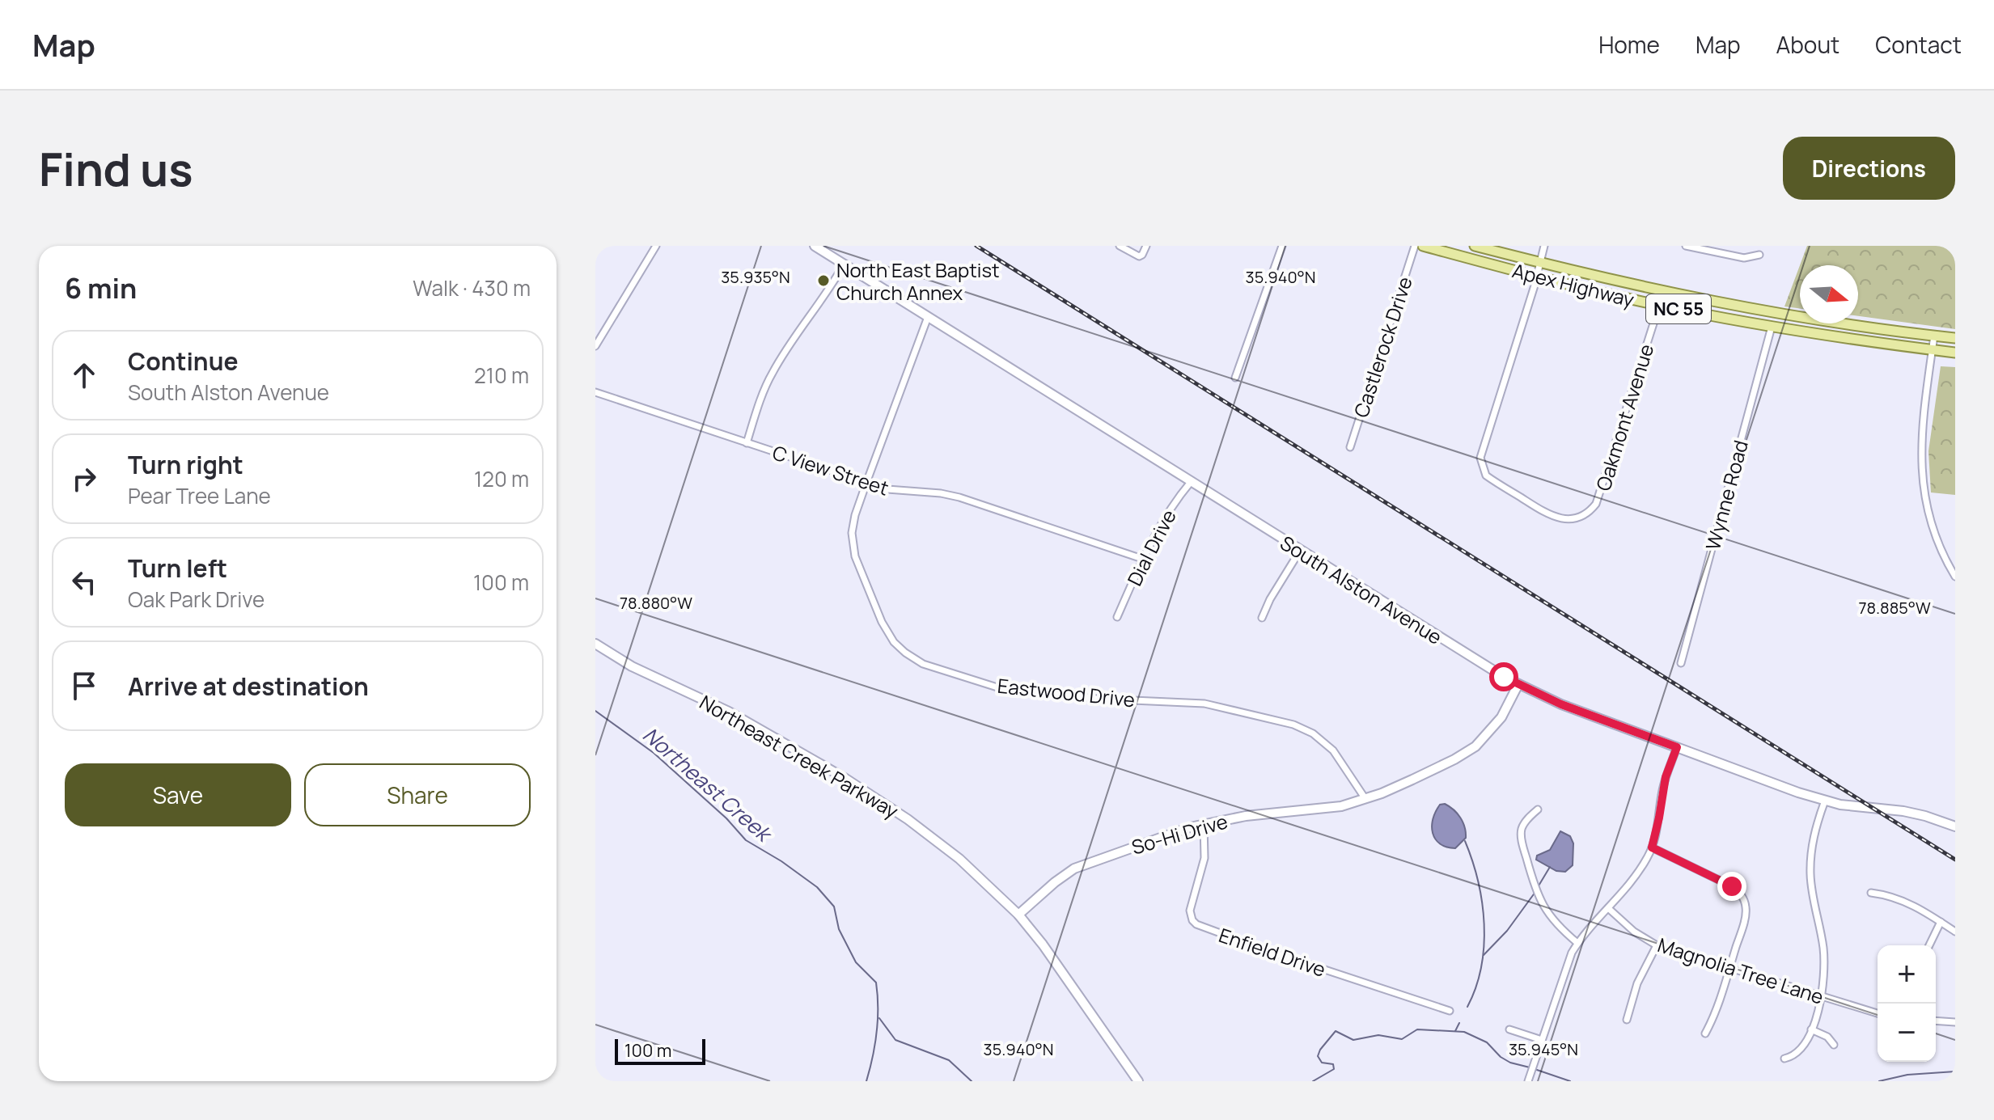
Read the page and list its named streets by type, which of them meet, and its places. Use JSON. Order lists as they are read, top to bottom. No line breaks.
{"streets":{"main road":["Apex Highway","NC 55"],"street":["Castlerock Drive","Oakmont Avenue","C View Street","Wynne Road","Dial Drive","South Alston Avenue","Eastwood Drive","Northeast Creek Parkway","So-Hi Drive","Enfield Drive","Magnolia Tree Lane"]},"crossings":[["Apex Highway","Oakmont Avenue"],["Apex Highway","Wynne Road"],["C View Street","Dial Drive"],["C View Street","Eastwood Drive"],["Dial Drive","South Alston Avenue"],["South Alston Avenue","Eastwood Drive"],["South Alston Avenue","So-Hi Drive"],["Eastwood Drive","So-Hi Drive"],["Northeast Creek Parkway","So-Hi Drive"],["So-Hi Drive","Enfield Drive"]],"water":["Northeast Creek"],"places":["North East Baptist Church Annex"],"scale_bar":"100 m","north":"right","page":{"header":"Map","nav":["Home","Map","About","Contact"],"buttons":["Directions",["Save","Share"]],"title":"Find us","heading":["6 min","Walk · 430 m"],"list":[["Continue","South Alston Avenue","210 m"],["Turn right","Pear Tree Lane","120 m"],["Turn left","Oak Park Drive","100 m"],"Arrive at destination"],"map_buttons":["+","−"],"scale":"100 m"},"coordinates":["35.935°N","35.940°N","78.880°W","78.885°W","35.945°N"]}
